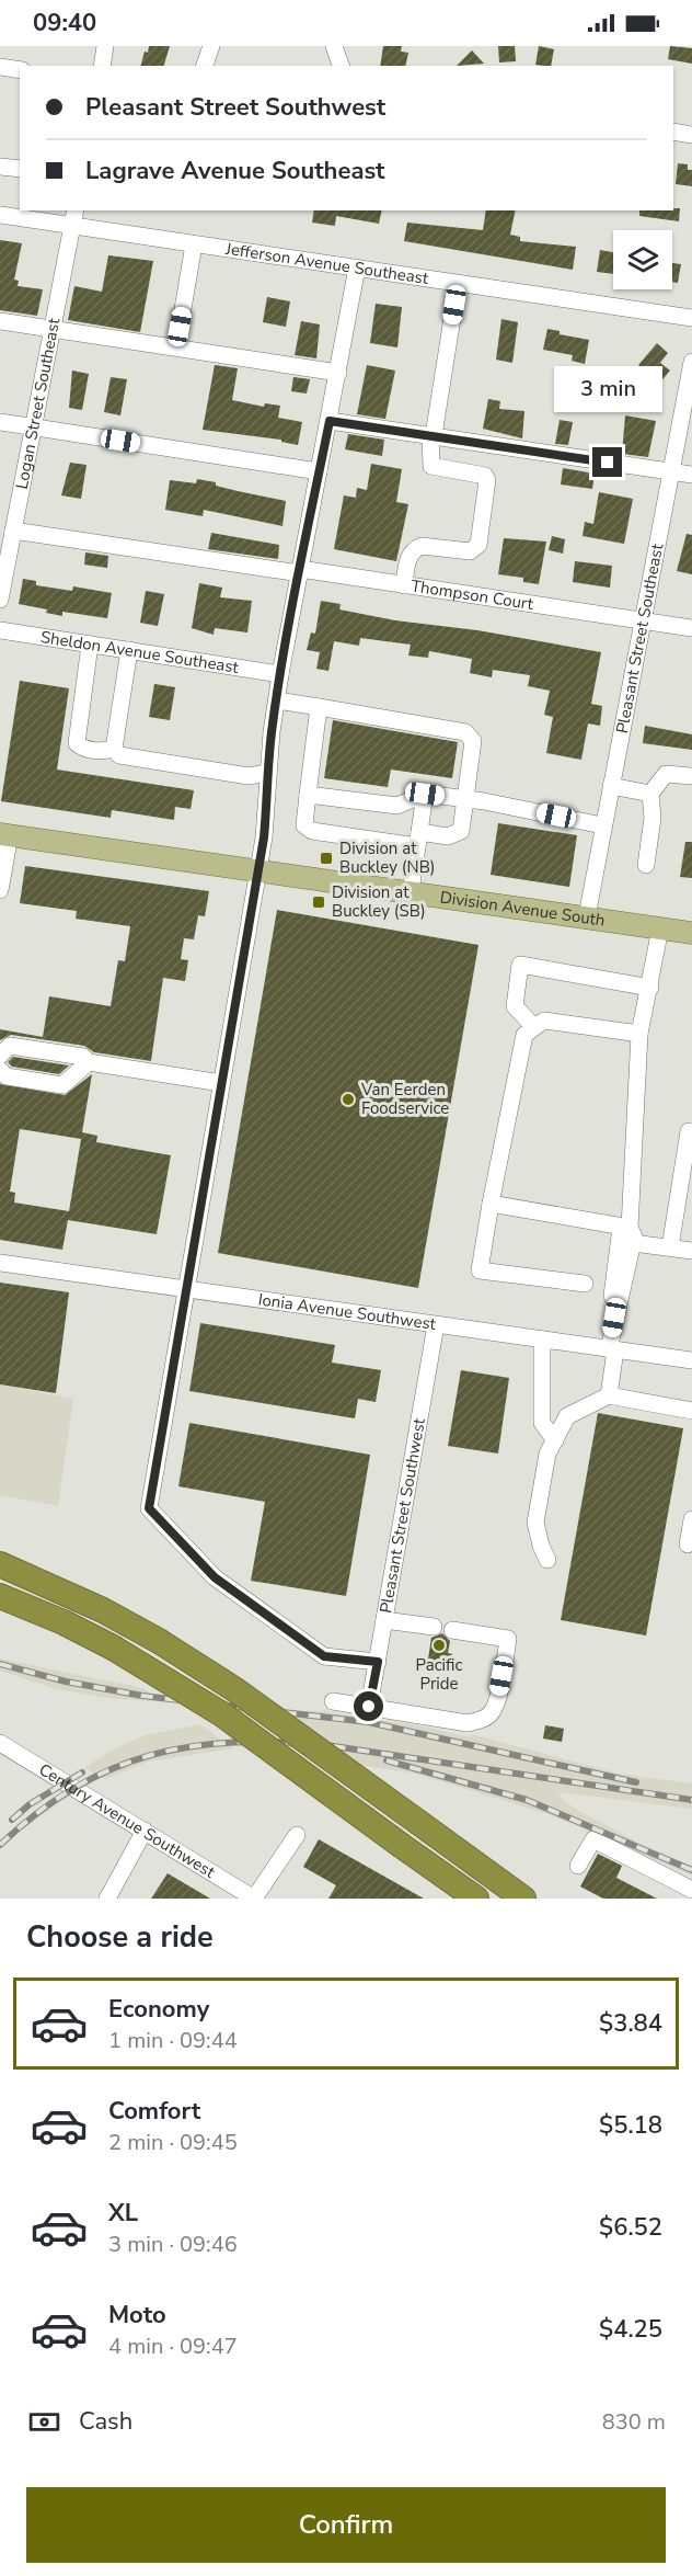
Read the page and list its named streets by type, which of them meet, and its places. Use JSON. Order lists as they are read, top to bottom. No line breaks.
{"streets":{"main road":["Division Avenue South"],"street":["Jefferson Avenue Southeast","Logan Street Southeast","Thompson Court","Pleasant Street Southeast","Sheldon Avenue Southeast","Ionia Avenue Southwest","Pleasant Street Southwest","Century Avenue Southwest"]},"crossings":[["Jefferson Avenue Southeast","Logan Street Southeast"],["Logan Street Southeast","Thompson Court"],["Thompson Court","Pleasant Street Southeast"],["Pleasant Street Southeast","Division Avenue South"],["Ionia Avenue Southwest","Pleasant Street Southwest"]],"places":{"transit":["Division at Buckley (NB)","Division at Buckley (SB)"],"other":["Van Eerden Foodservice","Pacific Pride"]},"page":{"status":"09:40","banner":["Pleasant Street Southwest","Lagrave Avenue Southeast"],"bubble":"3 min","heading":"Choose a ride","list":[{"name":"Economy","note":"1 min · 09:44","value":"$3.84"},{"name":"Comfort","note":"2 min · 09:45","value":"$5.18"},{"name":"XL","note":"3 min · 09:46","value":"$6.52"},{"name":"Moto","note":"4 min · 09:47","value":"$4.25"}],"pay":["Cash","830 m"],"buttons":"Confirm"}}
